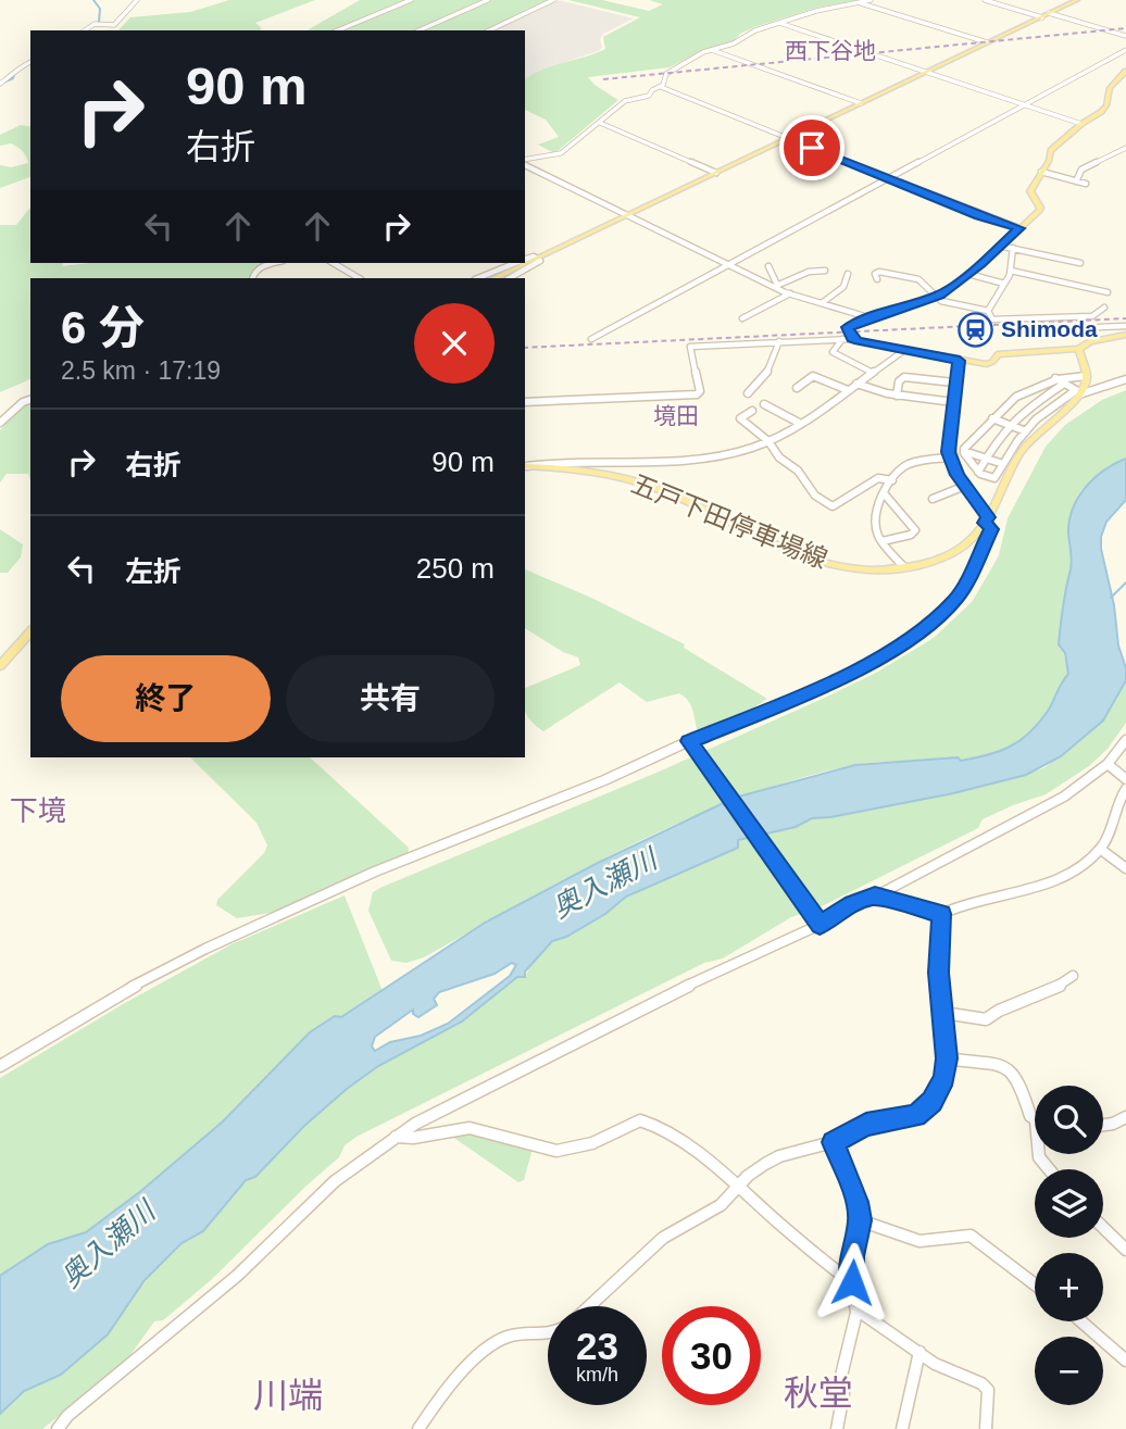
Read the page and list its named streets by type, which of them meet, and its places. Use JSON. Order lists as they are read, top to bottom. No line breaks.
{"streets":{"main road":["五戸下田停車場線"]},"districts":["西下谷地","境田","下境","秋堂","川端"],"water":["奥入瀬川"],"places":{"station":["Shimoda"]},"page":{"turn":["90 m","右折"],"heading":["6 分","2.5 km · 17:19"],"list":[{"name":"右折","value":"90 m"},{"name":"左折","value":"250 m"}],"buttons":["終了","共有"],"map_buttons":["+","−"],"speed":"23 km/h","limit":"30"}}
